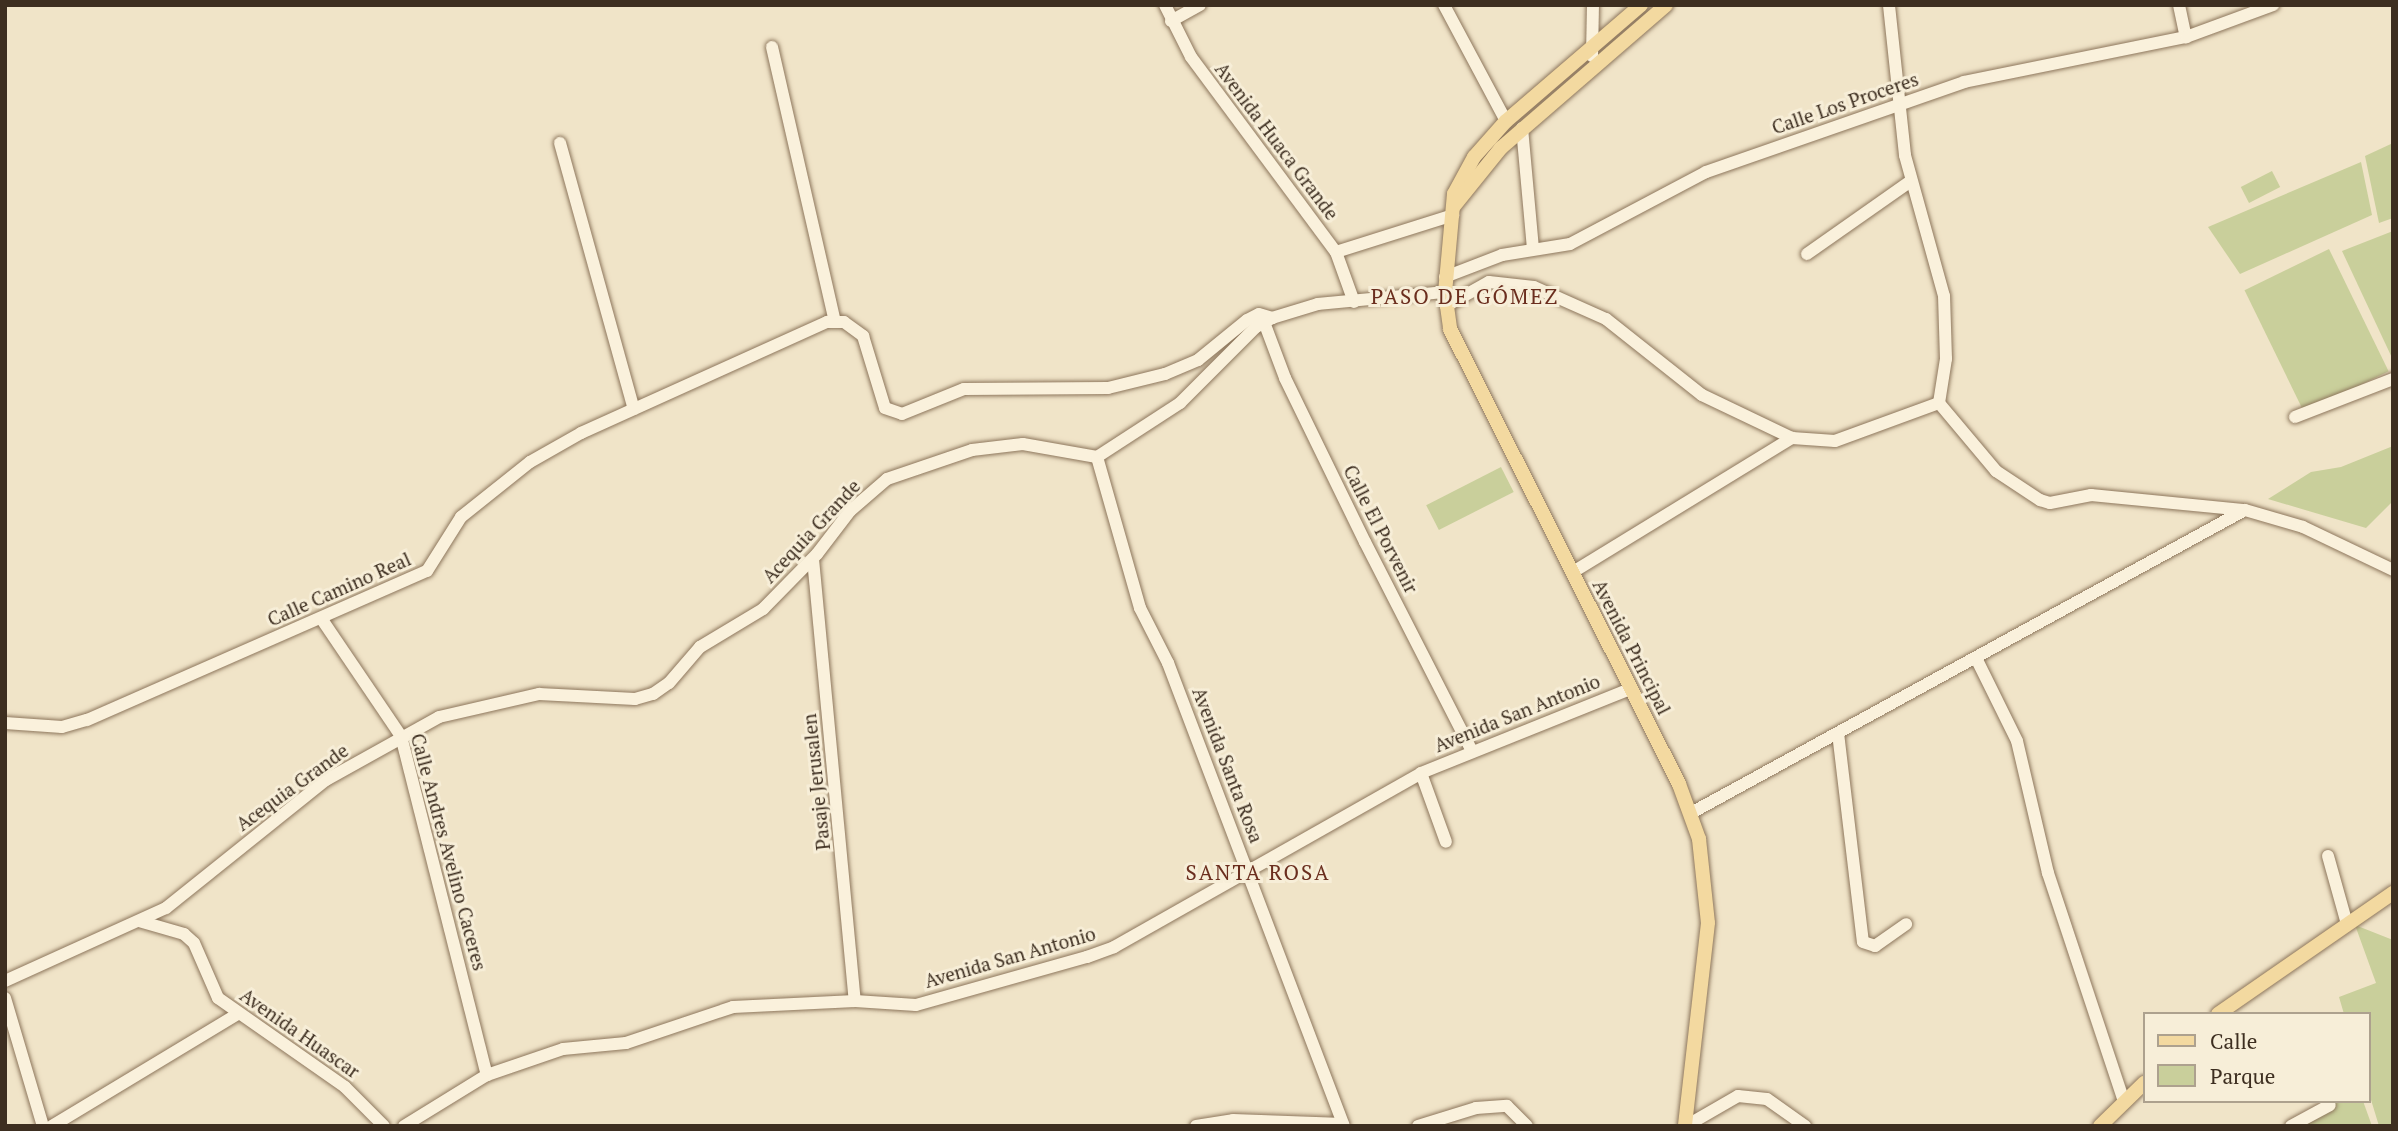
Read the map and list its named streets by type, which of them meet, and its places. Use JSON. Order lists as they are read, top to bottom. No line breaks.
{"streets":{"main road":["Avenida Principal"],"street":["Calle Los Proceres","Avenida Huaca Grande","Calle El Porvenir","Acequia Grande","Calle Camino Real","Avenida San Antonio","Avenida Santa Rosa","Pasaje Jerusalen","Calle Andres Avelino Caceres","Avenida Huascar"]},"crossings":[["Calle Los Proceres","Avenida Principal"],["Calle El Porvenir","Avenida San Antonio"],["Acequia Grande","Avenida Santa Rosa"],["Acequia Grande","Pasaje Jerusalen"],["Acequia Grande","Calle Andres Avelino Caceres"],["Acequia Grande","Avenida Huascar"],["Calle Camino Real","Calle Andres Avelino Caceres"],["Avenida Principal","Avenida San Antonio"],["Avenida San Antonio","Avenida Santa Rosa"],["Avenida San Antonio","Pasaje Jerusalen"],["Avenida San Antonio","Calle Andres Avelino Caceres"]],"districts":["PASO DE GÓMEZ","SANTA ROSA"],"legend":["Calle","Parque"]}
